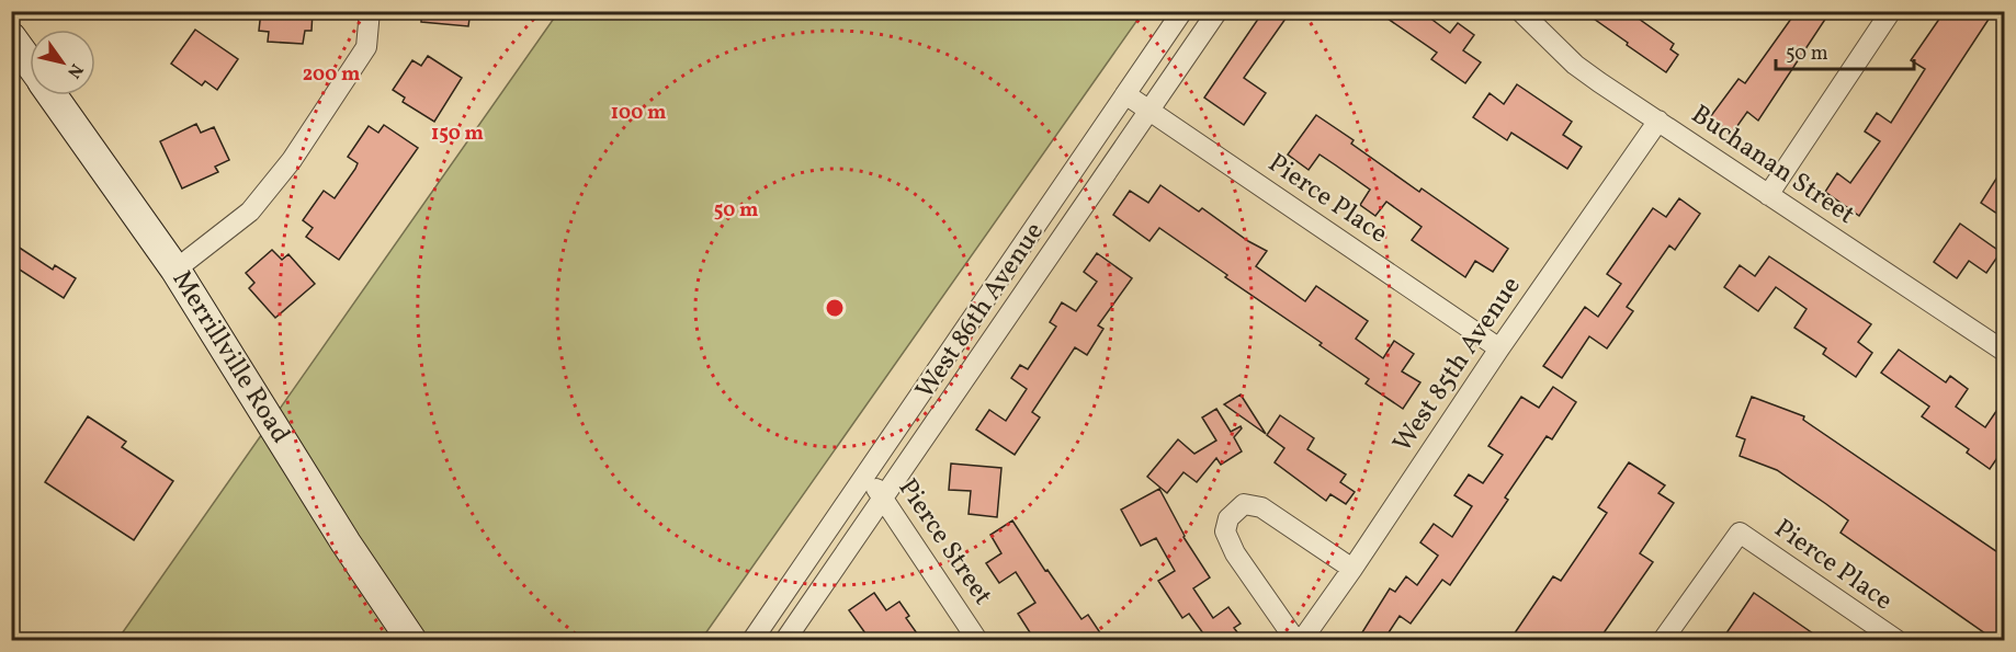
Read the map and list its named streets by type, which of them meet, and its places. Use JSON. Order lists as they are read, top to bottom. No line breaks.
{"streets":{"street":["Buchanan Street","Pierce Place","West 86th Avenue","Merrillville Road","West 85th Avenue","Pierce Street"]},"crossings":[["Buchanan Street","West 85th Avenue"],["Pierce Place","West 86th Avenue"],["Pierce Place","West 85th Avenue"],["West 86th Avenue","Pierce Street"]],"scale_bar":"50 m","north":"bottom right","rings":["200 m","100 m","150 m","50 m"]}
